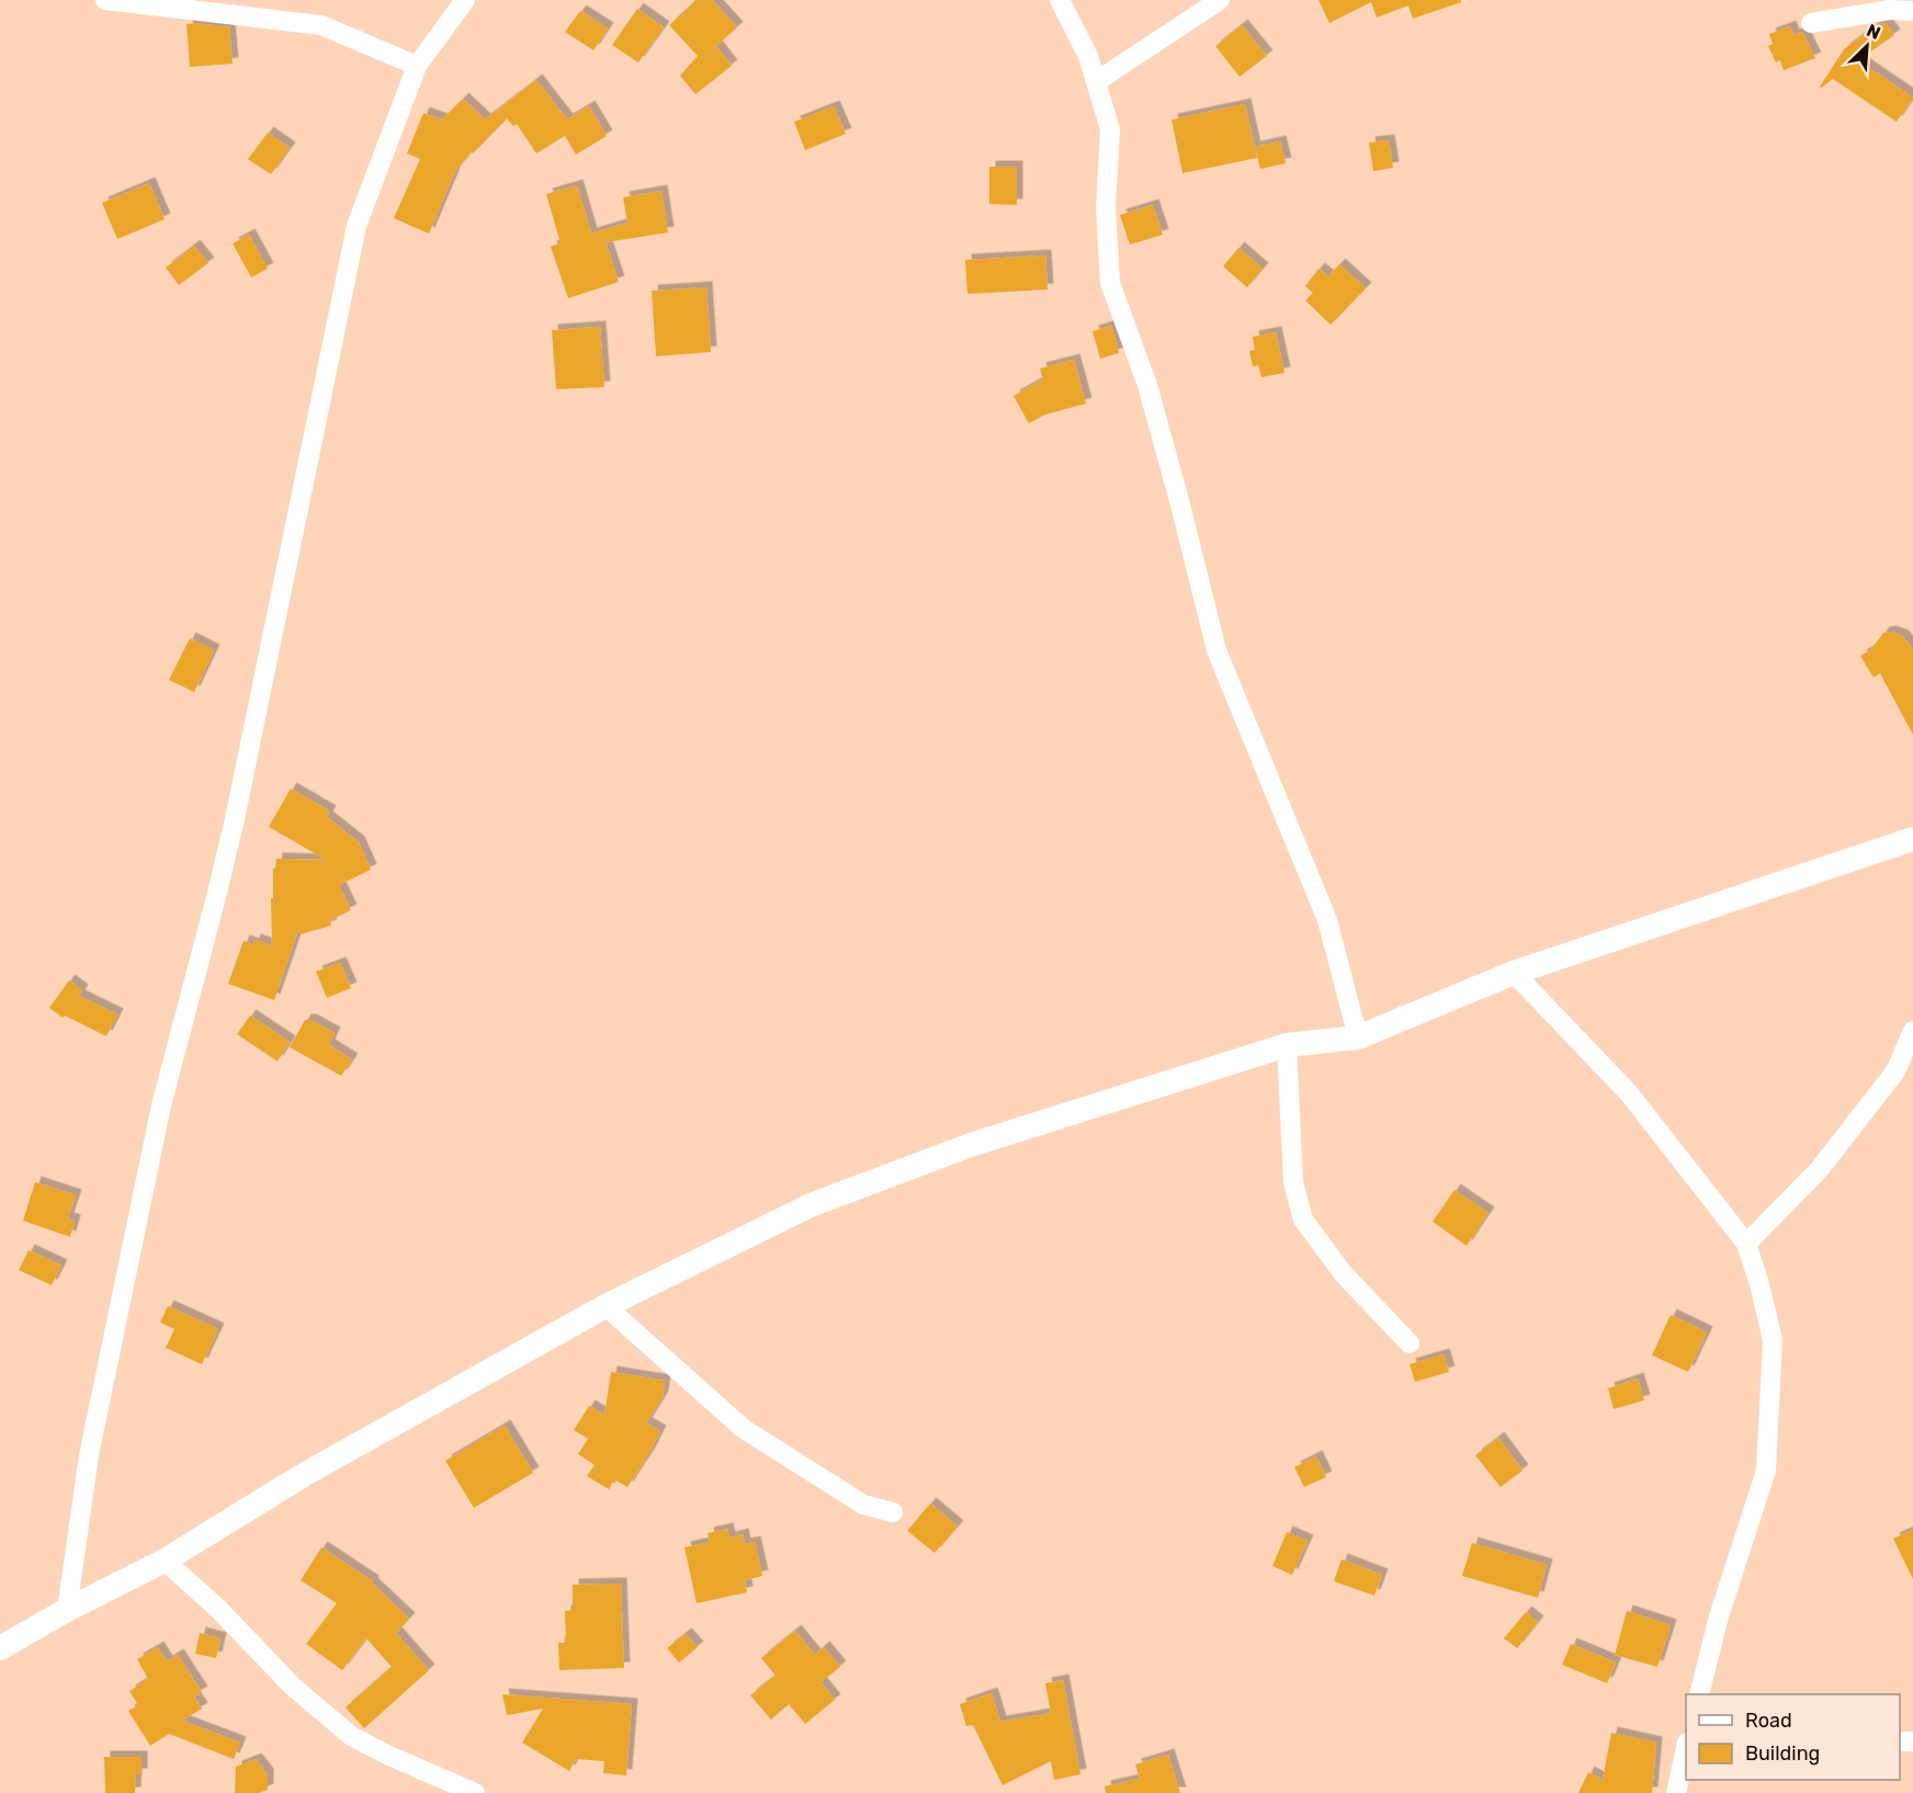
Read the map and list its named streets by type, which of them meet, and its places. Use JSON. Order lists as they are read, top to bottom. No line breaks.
{"legend":["Road","Building"],"north":"top right"}
